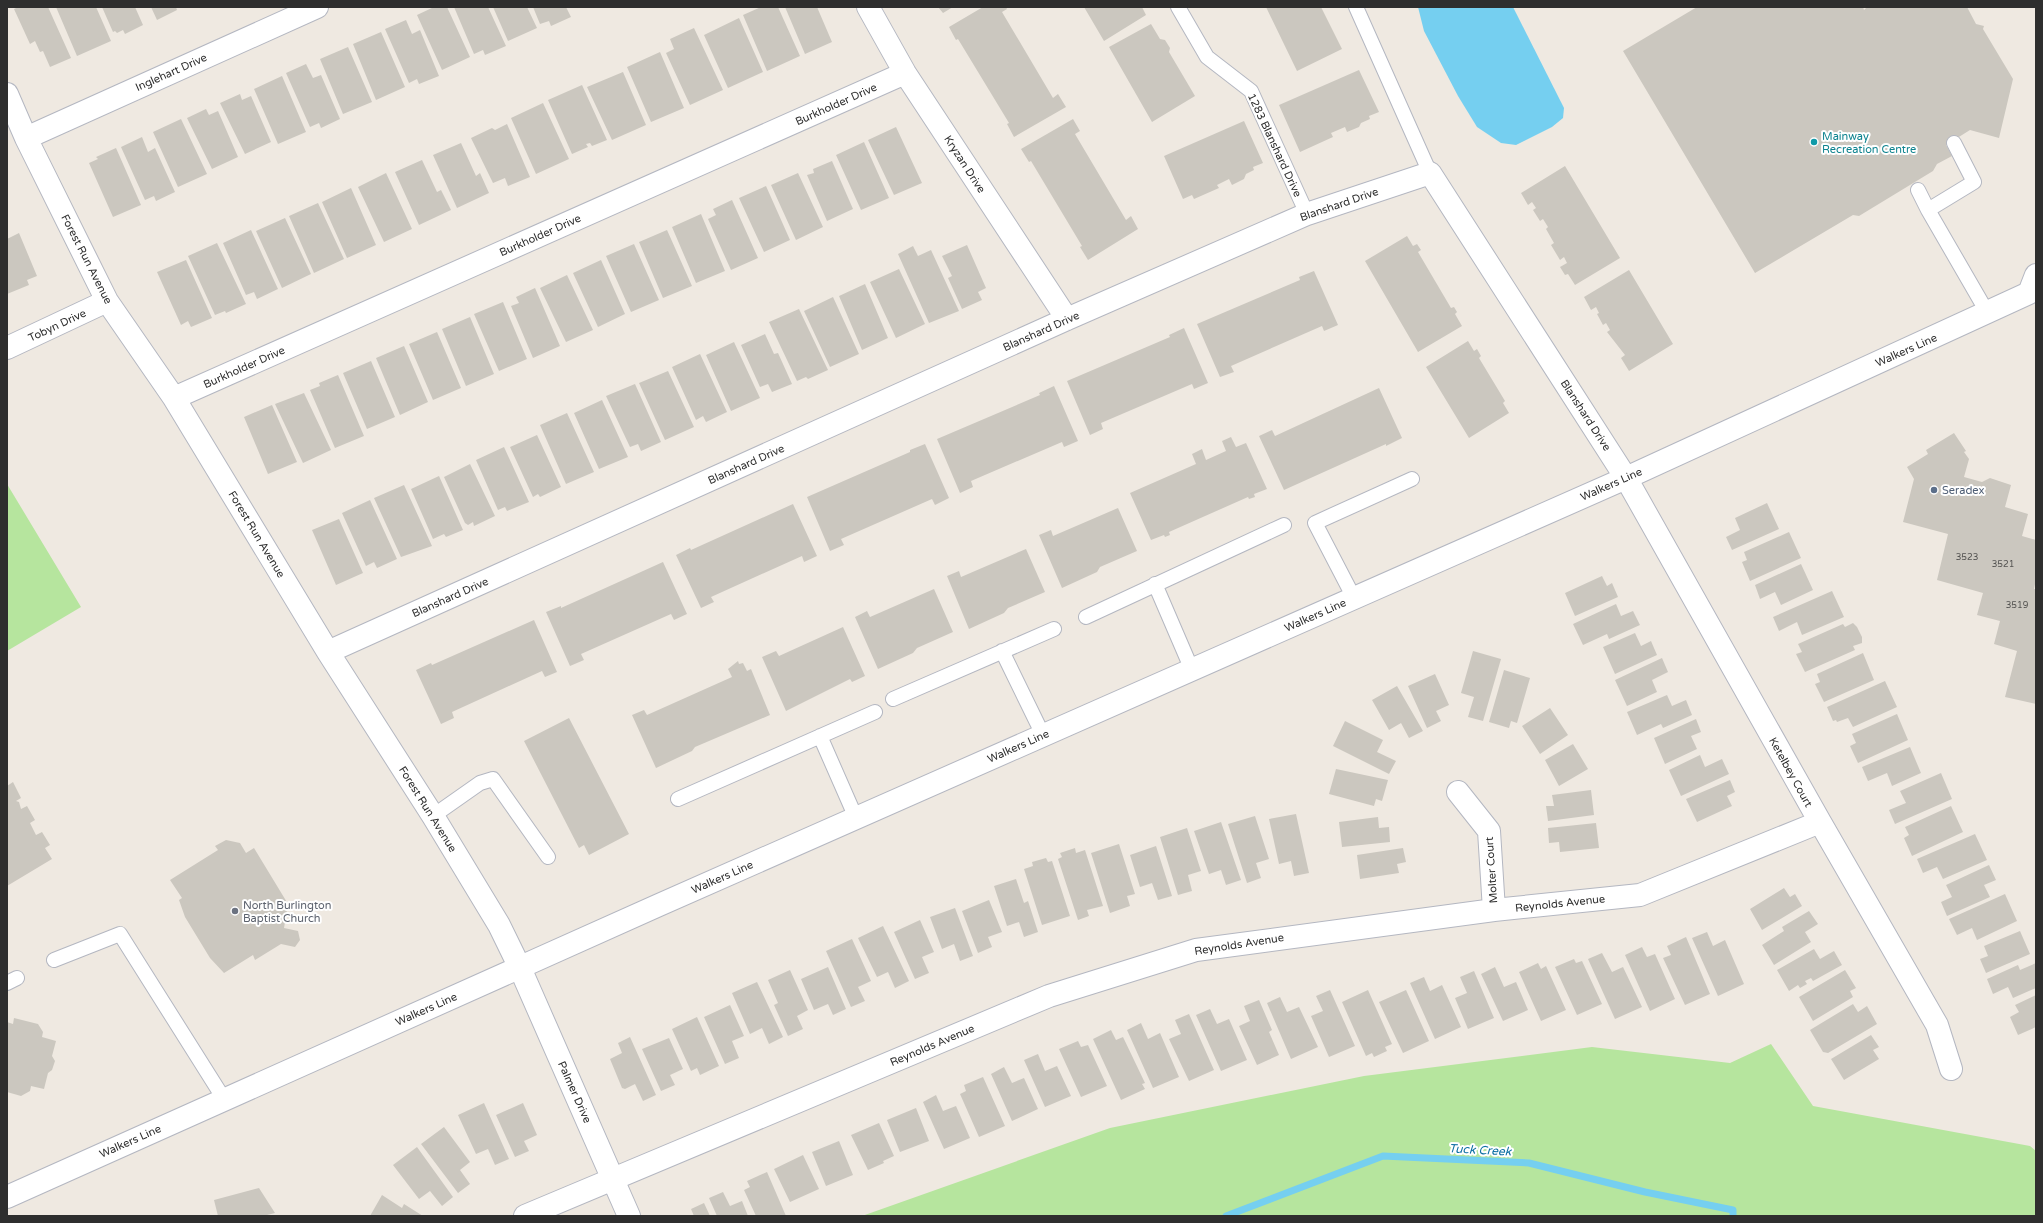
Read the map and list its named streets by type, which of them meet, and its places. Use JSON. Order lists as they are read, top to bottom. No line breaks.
{"streets":{"street":["Inglehart Drive","Burkholder Drive","Kryzan Drive","Blanshard Drive","Forest Run Avenue","Tobyn Drive","Walkers Line","Ketelbey Court","Molter Court","Reynolds Avenue","Palmer Drive"],"lane":["1283 Blanshard Drive"]},"crossings":[["Inglehart Drive","Forest Run Avenue"],["Burkholder Drive","Kryzan Drive"],["Burkholder Drive","Forest Run Avenue"],["1283 Blanshard Drive","Blanshard Drive"],["Kryzan Drive","Blanshard Drive"],["Blanshard Drive","Forest Run Avenue"],["Blanshard Drive","Walkers Line"],["Blanshard Drive","Ketelbey Court"],["Forest Run Avenue","Tobyn Drive"],["Forest Run Avenue","Walkers Line"],["Forest Run Avenue","Palmer Drive"],["Walkers Line","Ketelbey Court"],["Walkers Line","Palmer Drive"],["Ketelbey Court","Reynolds Avenue"],["Molter Court","Reynolds Avenue"],["Reynolds Avenue","Palmer Drive"]],"water":["Tuck Creek"],"places":["Mainway Recreation Centre","Seradex","North Burlington Baptist Church"],"house_numbers":["3523","3521","3519"]}
